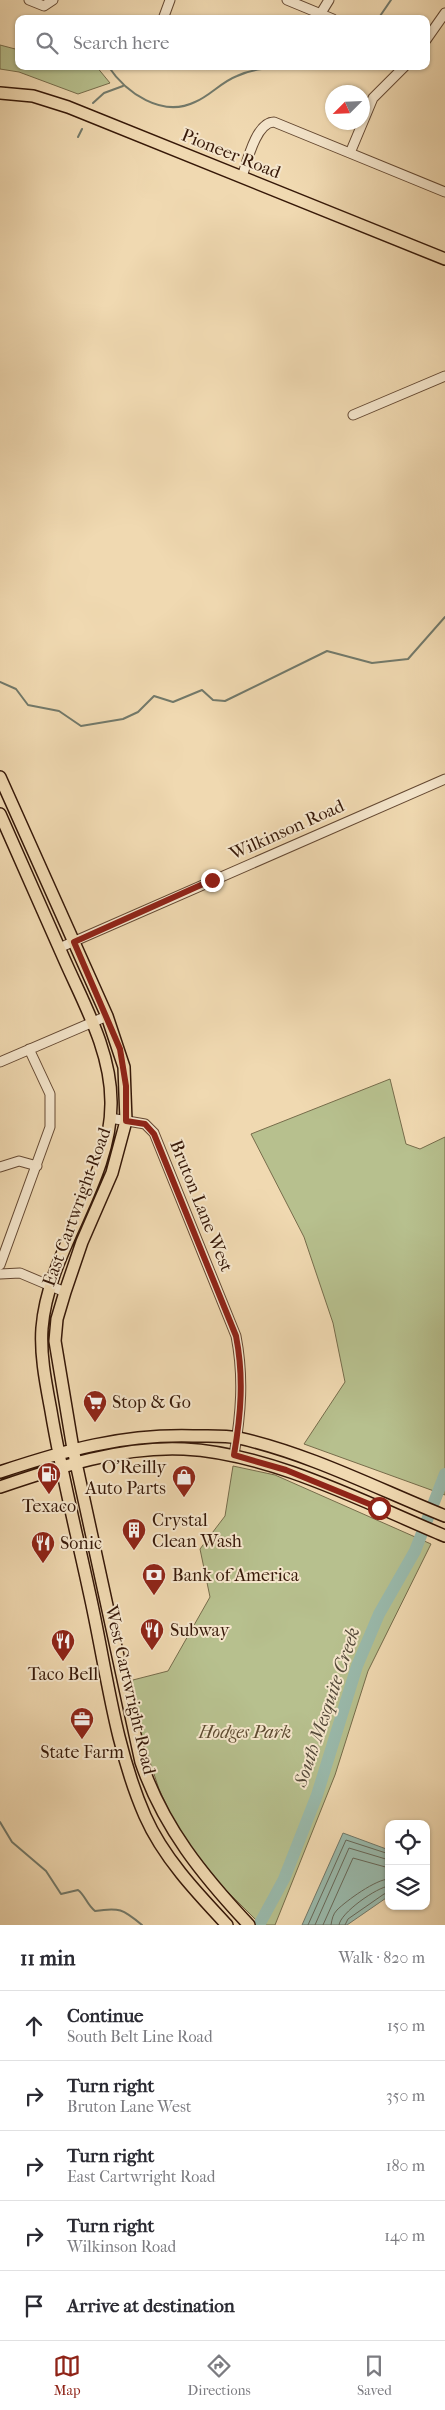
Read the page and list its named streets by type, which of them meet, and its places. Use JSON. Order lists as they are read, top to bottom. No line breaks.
{"streets":{"main road":["Pioneer Road","East Cartwright Road","West Cartwright Road"],"street":["Wilkinson Road","Bruton Lane West"]},"crossings":[["Wilkinson Road","East Cartwright Road"],["Bruton Lane West","East Cartwright Road"],["East Cartwright Road","West Cartwright Road"]],"water":["South Mesquite Creek"],"parks":["Hodges Park"],"places":{"supermarket":["Stop & Go"],"fuel station":["Texaco"],"shop":["O'Reilly Auto Parts"],"building":["Crystal Clean Wash"],"restaurant":["Sonic","Subway","Taco Bell"],"bank":["Bank of America"],"office":["State Farm"]},"north":"bottom left","page":{"search":"Search here","heading":["11 min","Walk · 820 m"],"list":[["Continue","South Belt Line Road","150 m"],["Turn right","Bruton Lane West","350 m"],["Turn right","East Cartwright Road","180 m"],["Turn right","Wilkinson Road","140 m"],"Arrive at destination"],"nav":["Map","Directions","Saved"]}}
